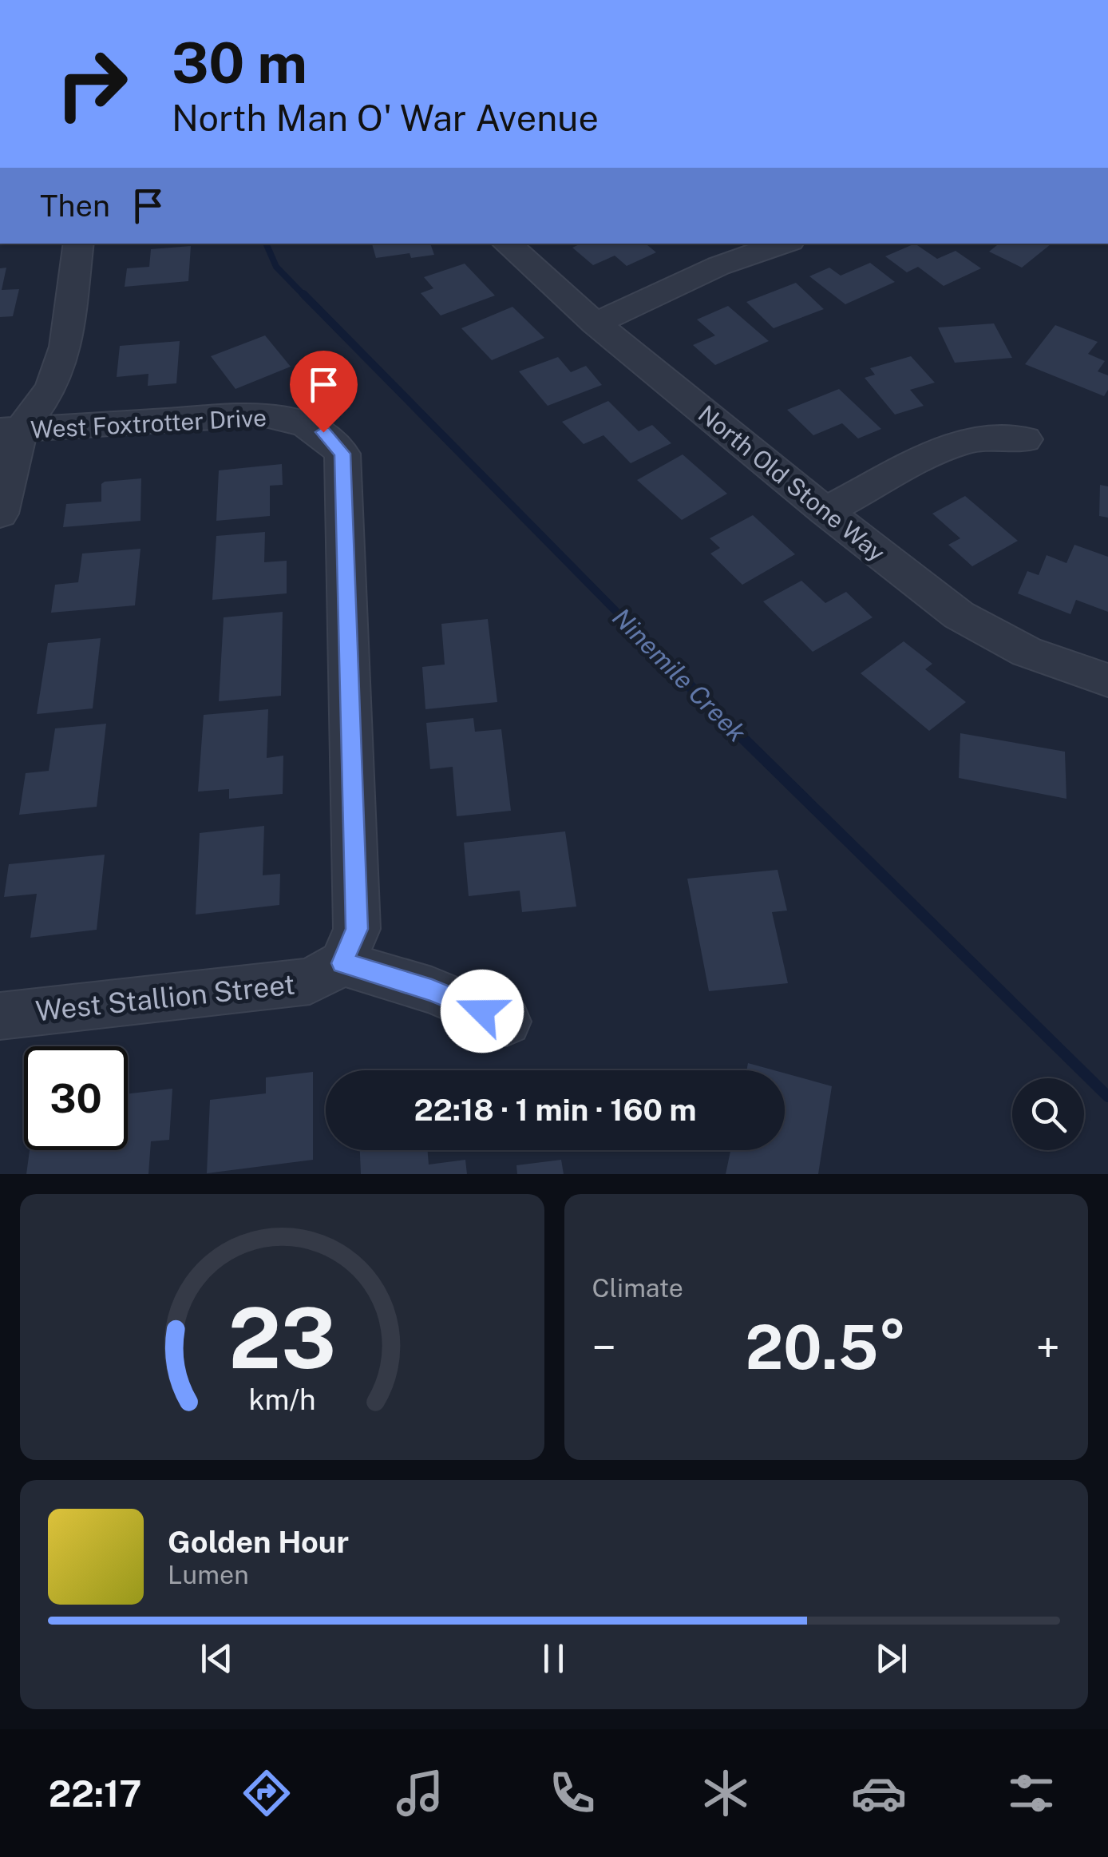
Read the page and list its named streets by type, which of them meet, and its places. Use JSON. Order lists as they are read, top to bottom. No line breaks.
{"streets":{"street":["West Foxtrotter Drive","North Old Stone Way","West Stallion Street"]},"crossings":[["West Foxtrotter Drive","West Stallion Street"]],"water":["Ninemile Creek"],"page":{"turn":["30 m","North Man O' War Avenue"],"then":"Then","limit":"30","trip":"22:18 · 1 min · 160 m","tile":"Climate","heat":["−","20.5°","+"],"song":["Golden Hour","Lumen"],"tabs":"22:17","gauge":["23","km/h"]}}
